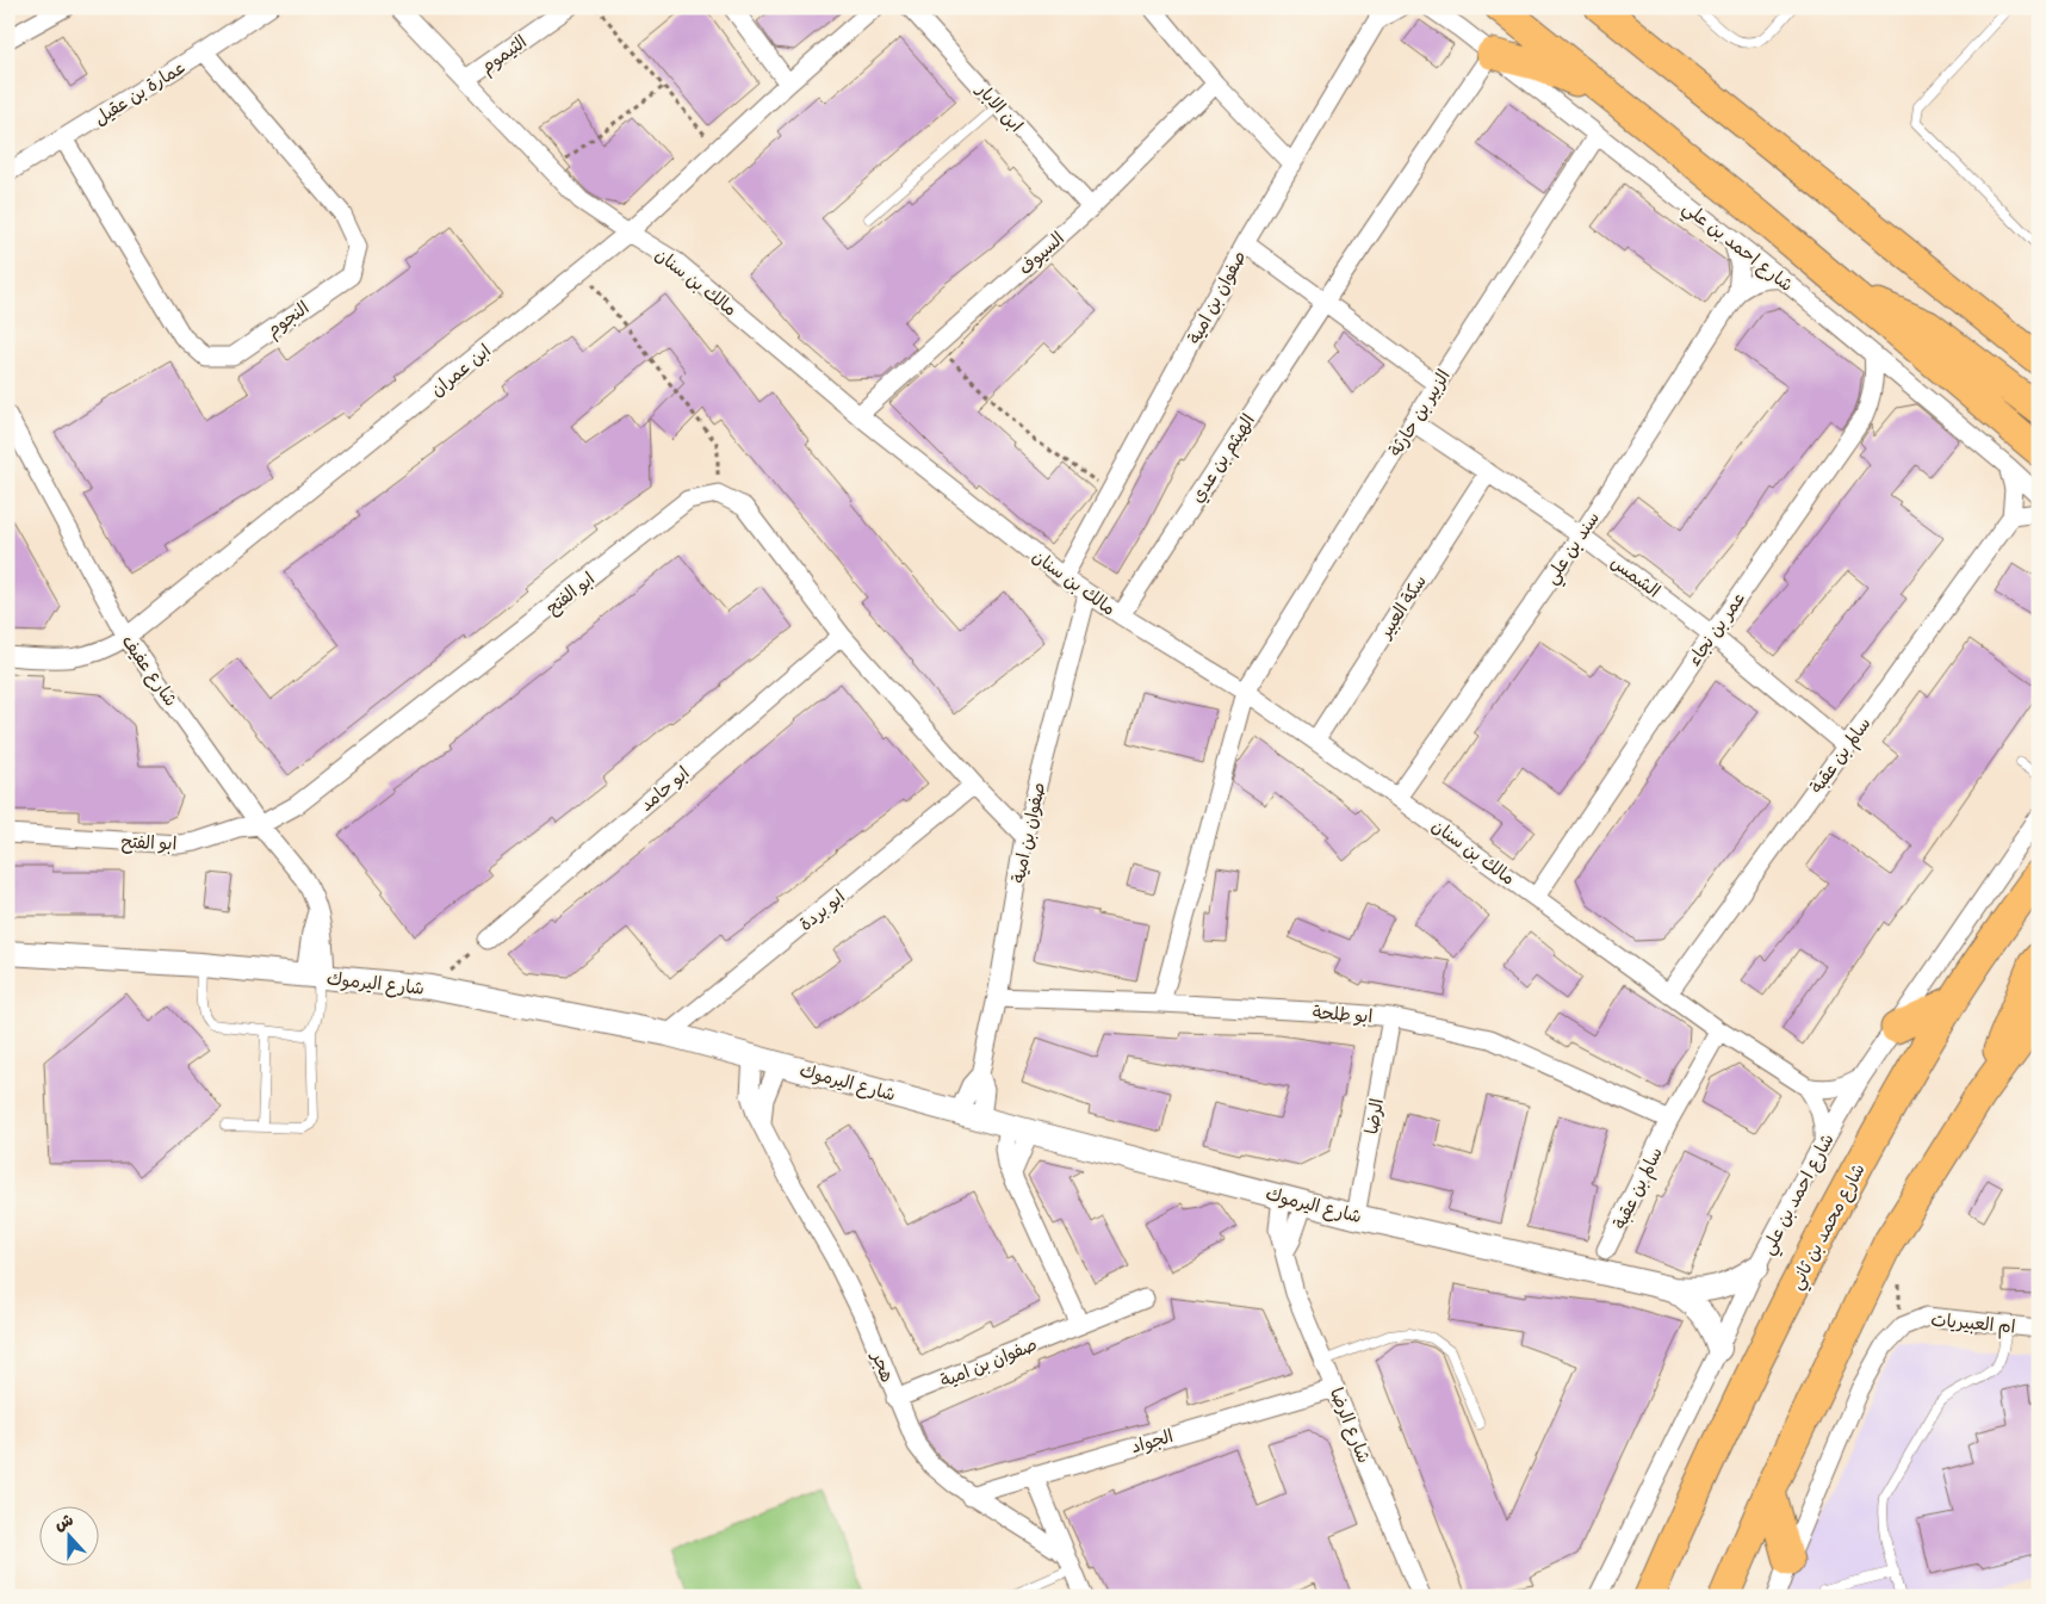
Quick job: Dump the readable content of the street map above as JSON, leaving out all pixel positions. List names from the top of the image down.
{
  "streets": {
    "main road": ["شارع احمد بن علي", "شارع محمد بن ثاني"],
    "street": [
      "الثيموم",
      "عمارة بن عقيل",
      "ابن الابار",
      "السيوف",
      "مالك بن سنان",
      "صفوان بن امية",
      "النجوم",
      "ابن عمران",
      "الزبير بن حارثة",
      "الهيثم بن عدي",
      "سند بن علي",
      "الشمس",
      "ابو الفتح",
      "سكة العبير",
      "عمر بن نجاء",
      "شارع عفيف",
      "سالم بن عقبة",
      "ابو حامد",
      "ابو بردة",
      "شارع اليرموك",
      "ابو طلحة",
      "الرضا",
      "ام العبيريات",
      "هجر",
      "شارع الرضا",
      "الجواد"
    ]
  },
  "crossings": [
    ["الثيموم", "مالك بن سنان"],
    ["عمارة بن عقيل", "النجوم"],
    ["ابن الابار", "السيوف"],
    ["شارع احمد بن علي", "مالك بن سنان"],
    ["شارع احمد بن علي", "الزبير بن حارثة"],
    ["شارع احمد بن علي", "الهيثم بن عدي"],
    ["شارع احمد بن علي", "عمر بن نجاء"],
    ["شارع احمد بن علي", "شارع اليرموك"],
    ["السيوف", "مالك بن سنان"],
    ["مالك بن سنان", "صفوان بن امية"],
    ["مالك بن سنان", "ابن عمران"],
    ["مالك بن سنان", "الزبير بن حارثة"],
    ["مالك بن سنان", "الهيثم بن عدي"],
    ["مالك بن سنان", "سند بن علي"],
    ["مالك بن سنان", "سكة العبير"],
    ["مالك بن سنان", "عمر بن نجاء"],
    ["مالك بن سنان", "سالم بن عقبة"],
    ["صفوان بن امية", "شارع اليرموك"],
    ["صفوان بن امية", "ابو طلحة"],
    ["صفوان بن امية", "هجر"],
    ["ابن عمران", "شارع عفيف"],
    ["الزبير بن حارثة", "الشمس"],
    ["الزبير بن حارثة", "ابو طلحة"],
    ["سند بن علي", "الشمس"],
    ["الشمس", "سكة العبير"],
    ["الشمس", "عمر بن نجاء"],
    ["الشمس", "سالم بن عقبة"],
    ["ابو الفتح", "شارع عفيف"],
    ["شارع عفيف", "شارع اليرموك"],
    ["سالم بن عقبة", "ابو طلحة"],
    ["ابو بردة", "شارع اليرموك"],
    ["شارع اليرموك", "الرضا"],
    ["شارع اليرموك", "هجر"],
    ["شارع اليرموك", "شارع الرضا"],
    ["ابو طلحة", "الرضا"],
    ["هجر", "الجواد"],
    ["شارع الرضا", "الجواد"]
  ],
  "north": "top"
}
